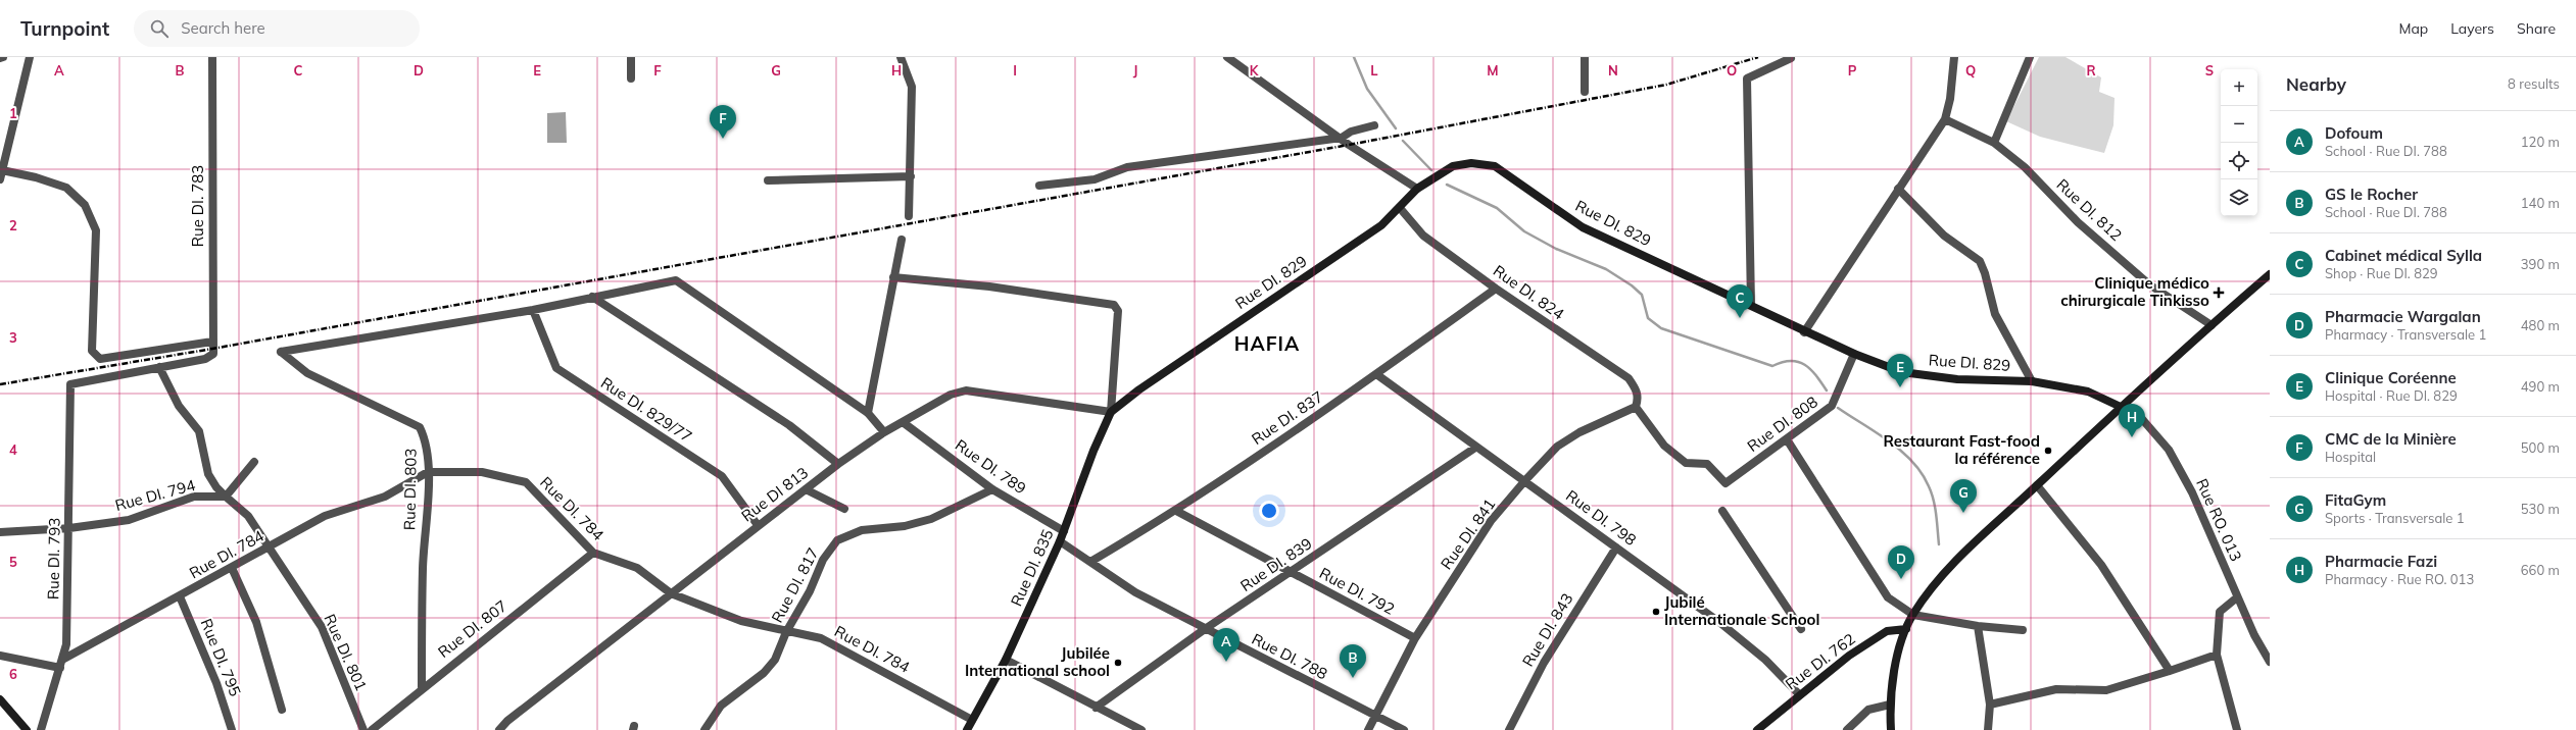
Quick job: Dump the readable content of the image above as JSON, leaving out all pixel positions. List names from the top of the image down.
{
  "streets": {
    "street": [
      "Rue DI. 783",
      "Rue DI. 812",
      "Rue DI. 829",
      "Rue DI. 824",
      "Rue DI. 829/77",
      "Rue DI. 837",
      "Rue DI. 808",
      "Rue DI. 789",
      "Rue DI. 803",
      "Rue DI 813",
      "Rue DI. 794",
      "Rue DI. 784",
      "Rue DI. 798",
      "Rue RO. 013",
      "Rue DI. 841",
      "Rue DI. 793",
      "Rue DI. 839",
      "Rue DI. 835",
      "Rue DI. 817",
      "Rue DI. 792",
      "Rue DI. 807",
      "Rue DI. 843",
      "Rue DI. 801",
      "Rue DI. 788",
      "Rue DI. 795",
      "Rue DI. 762"
    ]
  },
  "crossings": [
    ["Rue DI. 783", "Rue DI. 793"],
    ["Rue DI. 829", "Rue DI. 824"],
    ["Rue DI. 829", "Rue DI. 808"],
    ["Rue DI. 829", "Rue DI 813"],
    ["Rue DI. 829", "Rue RO. 013"],
    ["Rue DI. 829", "Rue DI. 835"],
    ["Rue DI. 824", "Rue DI. 837"],
    ["Rue DI. 824", "Rue DI. 808"],
    ["Rue DI. 824", "Rue DI. 841"],
    ["Rue DI. 829/77", "Rue DI. 803"],
    ["Rue DI. 829/77", "Rue DI 813"],
    ["Rue DI. 837", "Rue DI. 798"],
    ["Rue DI. 837", "Rue DI. 792"],
    ["Rue DI. 837", "Rue DI. 788"],
    ["Rue DI. 789", "Rue DI 813"],
    ["Rue DI. 789", "Rue DI. 835"],
    ["Rue DI. 789", "Rue DI. 817"],
    ["Rue DI. 803", "Rue DI. 784"],
    ["Rue DI. 803", "Rue DI. 807"],
    ["Rue DI 813", "Rue DI. 784"],
    ["Rue DI 813", "Rue DI. 835"],
    ["Rue DI. 794", "Rue DI. 793"],
    ["Rue DI. 784", "Rue DI. 793"],
    ["Rue DI. 784", "Rue DI. 835"],
    ["Rue DI. 784", "Rue DI. 817"],
    ["Rue DI. 784", "Rue DI. 807"],
    ["Rue DI. 784", "Rue DI. 801"],
    ["Rue DI. 784", "Rue DI. 795"],
    ["Rue DI. 798", "Rue DI. 841"],
    ["Rue DI. 798", "Rue DI. 839"],
    ["Rue DI. 798", "Rue DI. 843"],
    ["Rue DI. 798", "Rue DI. 762"],
    ["Rue DI. 841", "Rue DI. 792"],
    ["Rue DI. 841", "Rue DI. 788"],
    ["Rue DI. 839", "Rue DI. 792"],
    ["Rue DI. 839", "Rue DI. 788"],
    ["Rue DI. 835", "Rue DI. 788"]
  ],
  "districts": ["HAFIA"],
  "places": {
    "health": ["Clinique médico chirurgicale Tinkisso"],
    "other": ["Restaurant Fast-food la référence", "Jubilé Internationale School", "Jubilée International school"]
  },
  "page": {
    "header": "Turnpoint",
    "search": "Search here",
    "nav": ["Map", "Layers", "Share"],
    "heading": ["Nearby", "8 results"],
    "map_buttons": ["+", "−"],
    "pins": [
      "F",
      "C",
      "E",
      "H",
      "G",
      "D",
      "A",
      "B"
    ],
    "list": [
      {
        "mark": "A",
        "name": "Dofoum",
        "note": "School · Rue DI. 788",
        "value": "120 m"
      },
      {
        "mark": "B",
        "name": "GS le Rocher",
        "note": "School · Rue DI. 788",
        "value": "140 m"
      },
      {
        "mark": "C",
        "name": "Cabinet médical Sylla",
        "note": "Shop · Rue DI. 829",
        "value": "390 m"
      },
      {
        "mark": "D",
        "name": "Pharmacie Wargalan",
        "note": "Pharmacy · Transversale 1",
        "value": "480 m"
      },
      {
        "mark": "E",
        "name": "Clinique Coréenne",
        "note": "Hospital · Rue DI. 829",
        "value": "490 m"
      },
      {
        "mark": "F",
        "name": "CMC de la Minière",
        "note": "Hospital",
        "value": "500 m"
      },
      {
        "mark": "G",
        "name": "FitaGym",
        "note": "Sports · Transversale 1",
        "value": "530 m"
      },
      {
        "mark": "H",
        "name": "Pharmacie Fazi",
        "note": "Pharmacy · Rue RO. 013",
        "value": "660 m"
      }
    ]
  },
  "grid": {
    "columns": [
      "A",
      "B",
      "C",
      "D",
      "E",
      "F",
      "G",
      "H",
      "I",
      "J",
      "K",
      "L",
      "M",
      "N",
      "O",
      "P",
      "Q",
      "R",
      "S"
    ],
    "rows": [
      "1",
      "2",
      "3",
      "4",
      "5",
      "6"
    ]
  }
}
